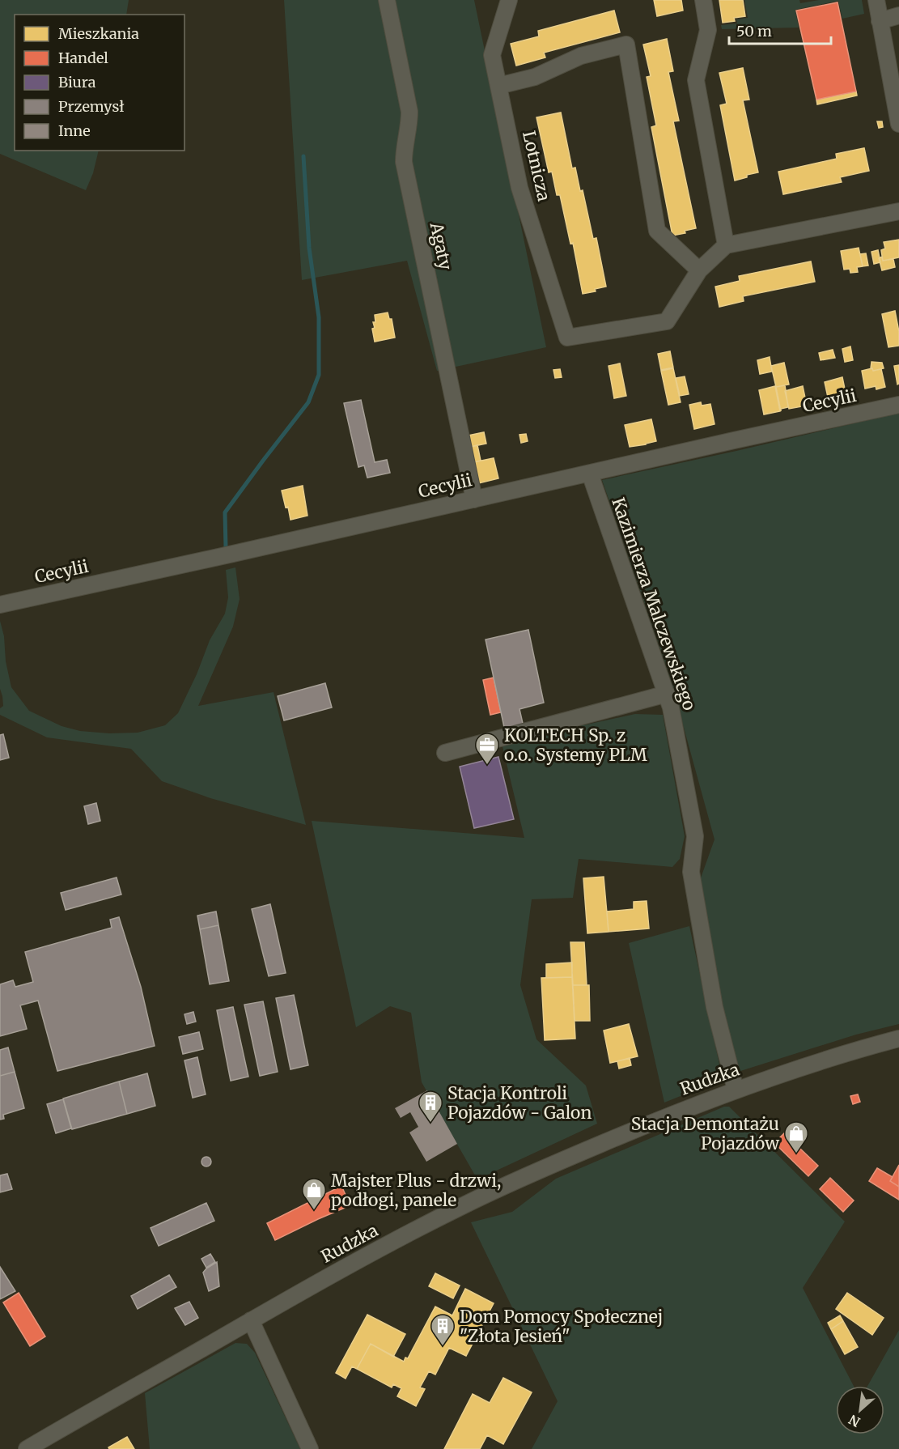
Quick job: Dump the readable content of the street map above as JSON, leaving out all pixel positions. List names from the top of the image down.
{
  "streets": {
    "street": [
      "Lotnicza",
      "Agaty",
      "Cecylii",
      "Kazimierza Malczewskiego",
      "Rudzka"
    ]
  },
  "crossings": [
    ["Agaty", "Cecylii"],
    ["Cecylii", "Kazimierza Malczewskiego"],
    ["Kazimierza Malczewskiego", "Rudzka"]
  ],
  "places": {
    "office": ["KOLTECH Sp. z o.o. Systemy PLM"],
    "building": ["Stacja Kontroli Pojazdów - Galon", "Dom Pomocy Społecznej \"Złota Jesień\""],
    "shop": ["Stacja Demontażu Pojazdów", "Majster Plus - drzwi, podłogi, panele"]
  },
  "legend": [
    "Mieszkania",
    "Handel",
    "Biura",
    "Przemysł",
    "Inne"
  ],
  "scale_bar": "50 m",
  "north": "bottom left"
}
